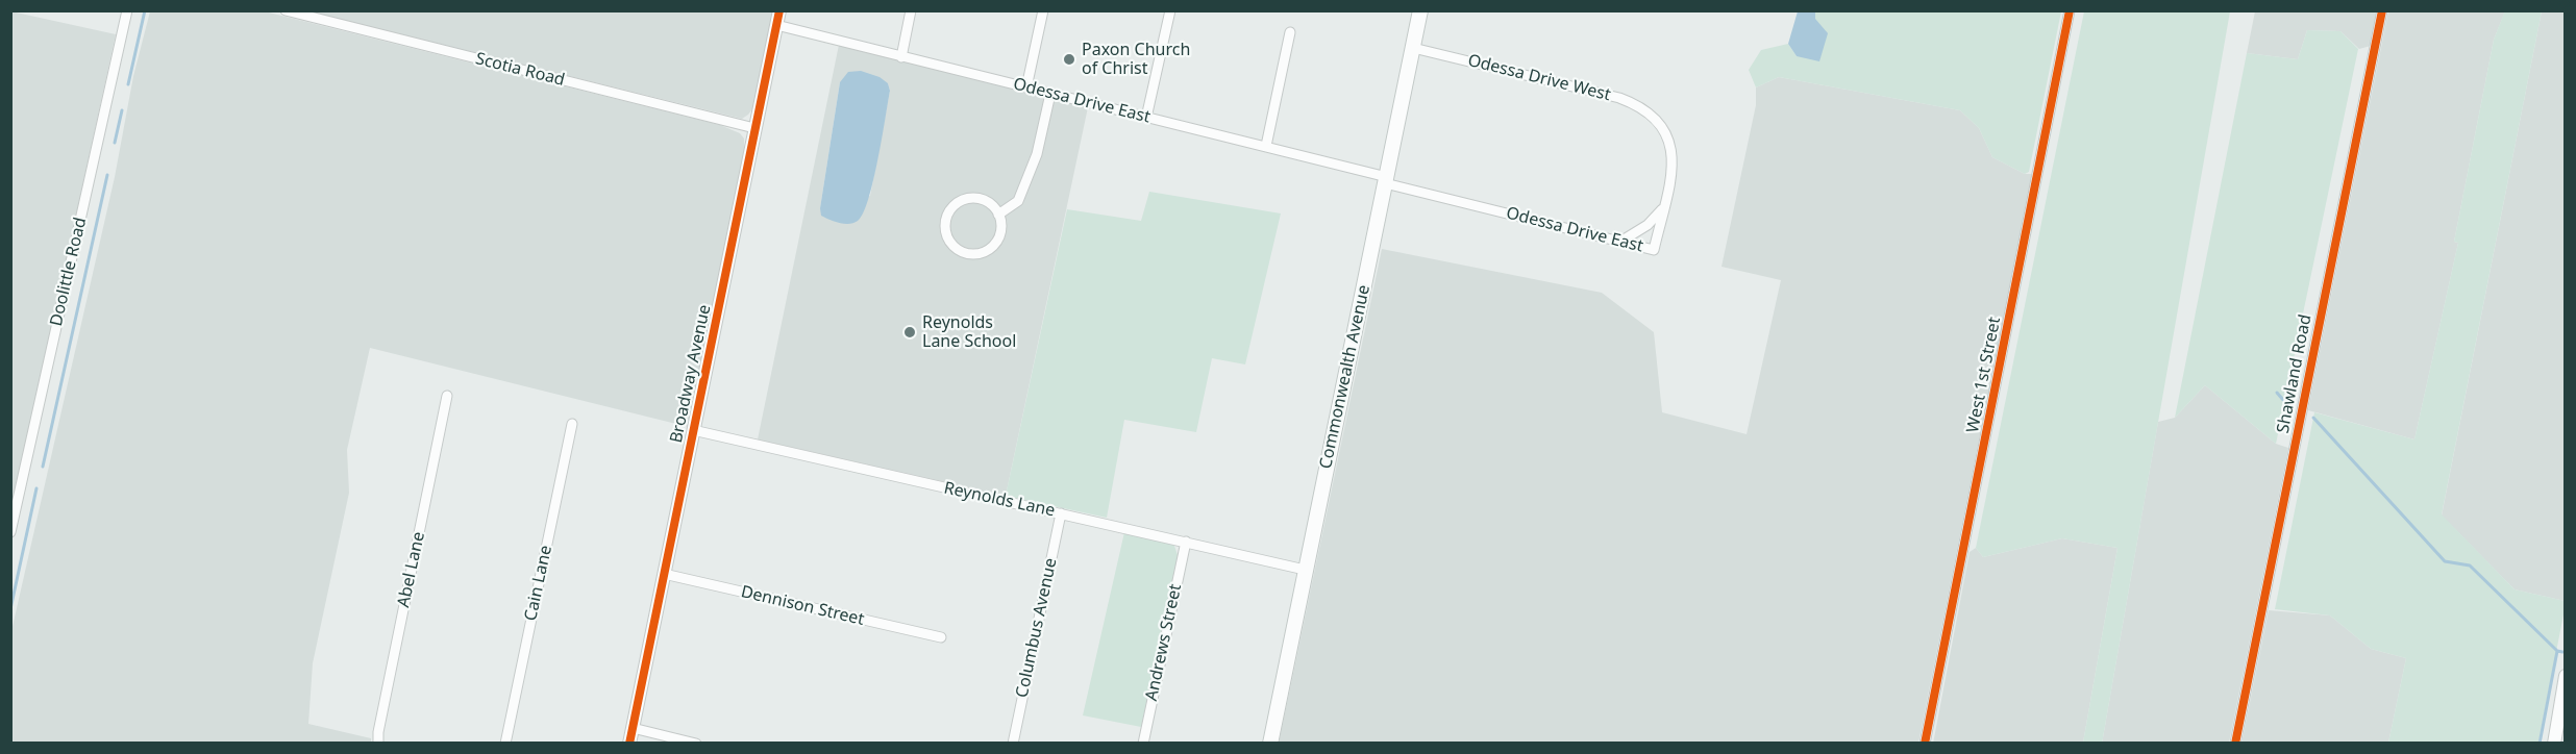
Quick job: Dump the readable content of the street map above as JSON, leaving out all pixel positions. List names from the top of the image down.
{
  "streets": {
    "main road": ["Commonwealth Avenue"],
    "street": [
      "Scotia Road",
      "Odessa Drive West",
      "Odessa Drive East",
      "Doolittle Road",
      "Broadway Avenue",
      "Shawland Road",
      "West 1st Street",
      "Reynolds Lane",
      "Abel Lane",
      "Cain Lane",
      "Dennison Street",
      "Columbus Avenue",
      "Andrews Street"
    ]
  },
  "crossings": [
    ["Scotia Road", "Broadway Avenue"],
    ["Odessa Drive West", "Odessa Drive East"],
    ["Odessa Drive West", "Commonwealth Avenue"],
    ["Odessa Drive East", "Broadway Avenue"],
    ["Odessa Drive East", "Commonwealth Avenue"],
    ["Broadway Avenue", "Reynolds Lane"],
    ["Broadway Avenue", "Dennison Street"],
    ["Commonwealth Avenue", "Reynolds Lane"],
    ["Reynolds Lane", "Columbus Avenue"],
    ["Reynolds Lane", "Andrews Street"]
  ],
  "places": ["Paxon Church of Christ", "Reynolds Lane School"]
}
